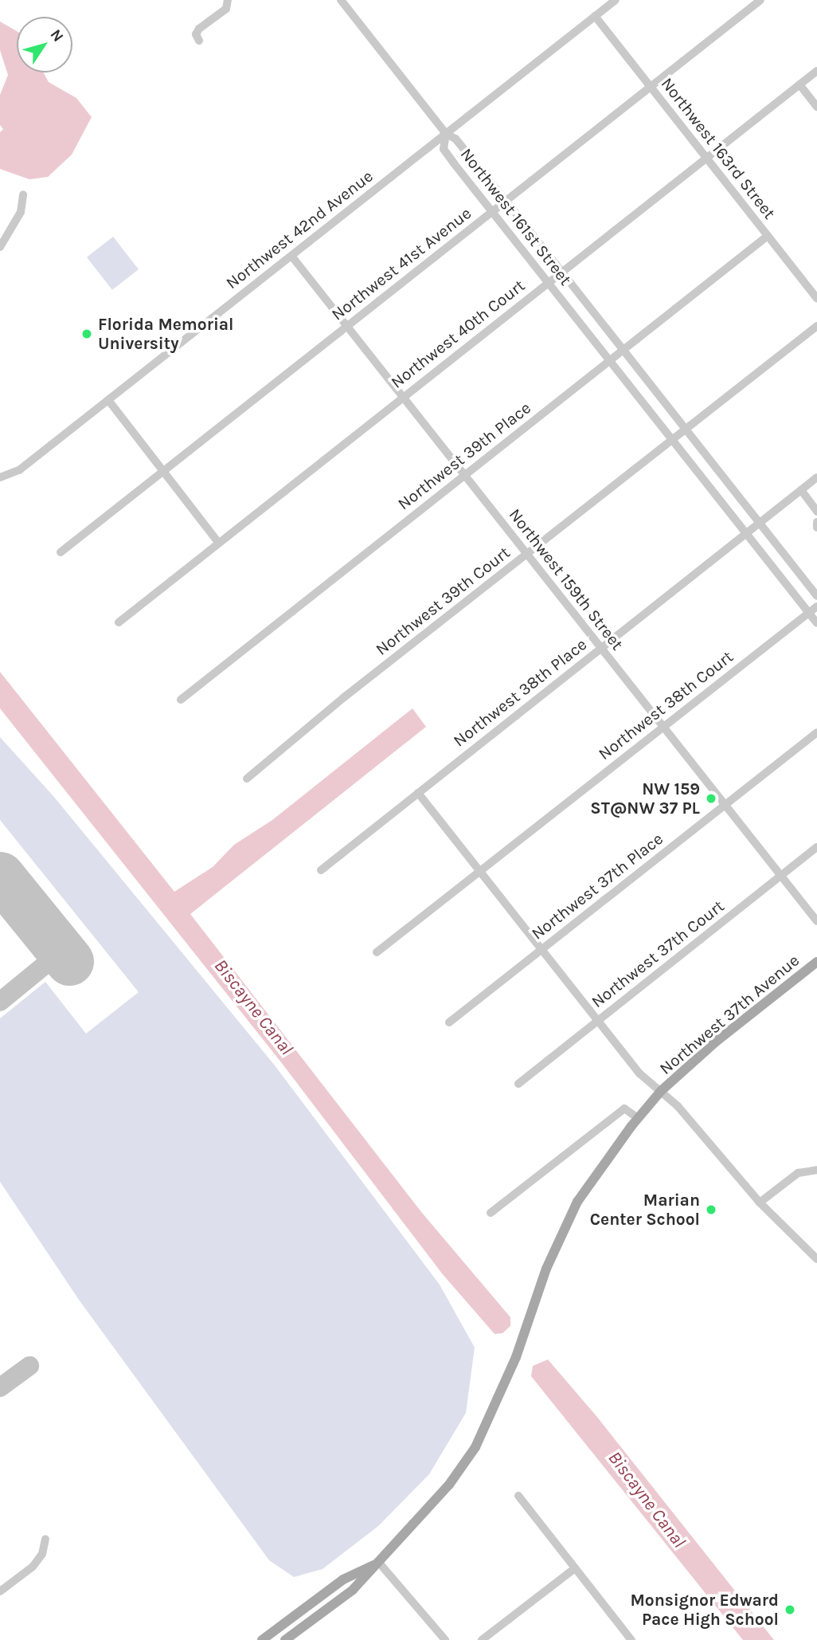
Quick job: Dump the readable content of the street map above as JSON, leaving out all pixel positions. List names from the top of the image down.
{
  "streets": {
    "main road": ["Northwest 37th Avenue"],
    "street": [
      "Northwest 163rd Street",
      "Northwest 161st Street",
      "Northwest 42nd Avenue",
      "Northwest 41st Avenue",
      "Northwest 40th Court",
      "Northwest 39th Place",
      "Northwest 159th Street",
      "Northwest 39th Court",
      "Northwest 38th Place",
      "Northwest 38th Court",
      "Northwest 37th Place",
      "Northwest 37th Court"
    ]
  },
  "crossings": [
    ["Northwest 163rd Street", "Northwest 42nd Avenue"],
    ["Northwest 163rd Street", "Northwest 41st Avenue"],
    ["Northwest 163rd Street", "Northwest 40th Court"],
    ["Northwest 163rd Street", "Northwest 39th Place"],
    ["Northwest 161st Street", "Northwest 42nd Avenue"],
    ["Northwest 161st Street", "Northwest 41st Avenue"],
    ["Northwest 161st Street", "Northwest 40th Court"],
    ["Northwest 161st Street", "Northwest 39th Place"],
    ["Northwest 161st Street", "Northwest 39th Court"],
    ["Northwest 161st Street", "Northwest 38th Place"],
    ["Northwest 161st Street", "Northwest 38th Court"],
    ["Northwest 42nd Avenue", "Northwest 159th Street"],
    ["Northwest 41st Avenue", "Northwest 159th Street"],
    ["Northwest 40th Court", "Northwest 159th Street"],
    ["Northwest 39th Place", "Northwest 159th Street"],
    ["Northwest 159th Street", "Northwest 39th Court"],
    ["Northwest 159th Street", "Northwest 38th Place"],
    ["Northwest 159th Street", "Northwest 38th Court"],
    ["Northwest 159th Street", "Northwest 37th Place"],
    ["Northwest 159th Street", "Northwest 37th Court"]
  ],
  "water": ["Biscayne Canal"],
  "places": [
    "Florida Memorial University",
    "NW 159 ST@NW 37 PL",
    "Marian Center School",
    "Monsignor Edward Pace High School"
  ],
  "north": "top right"
}
